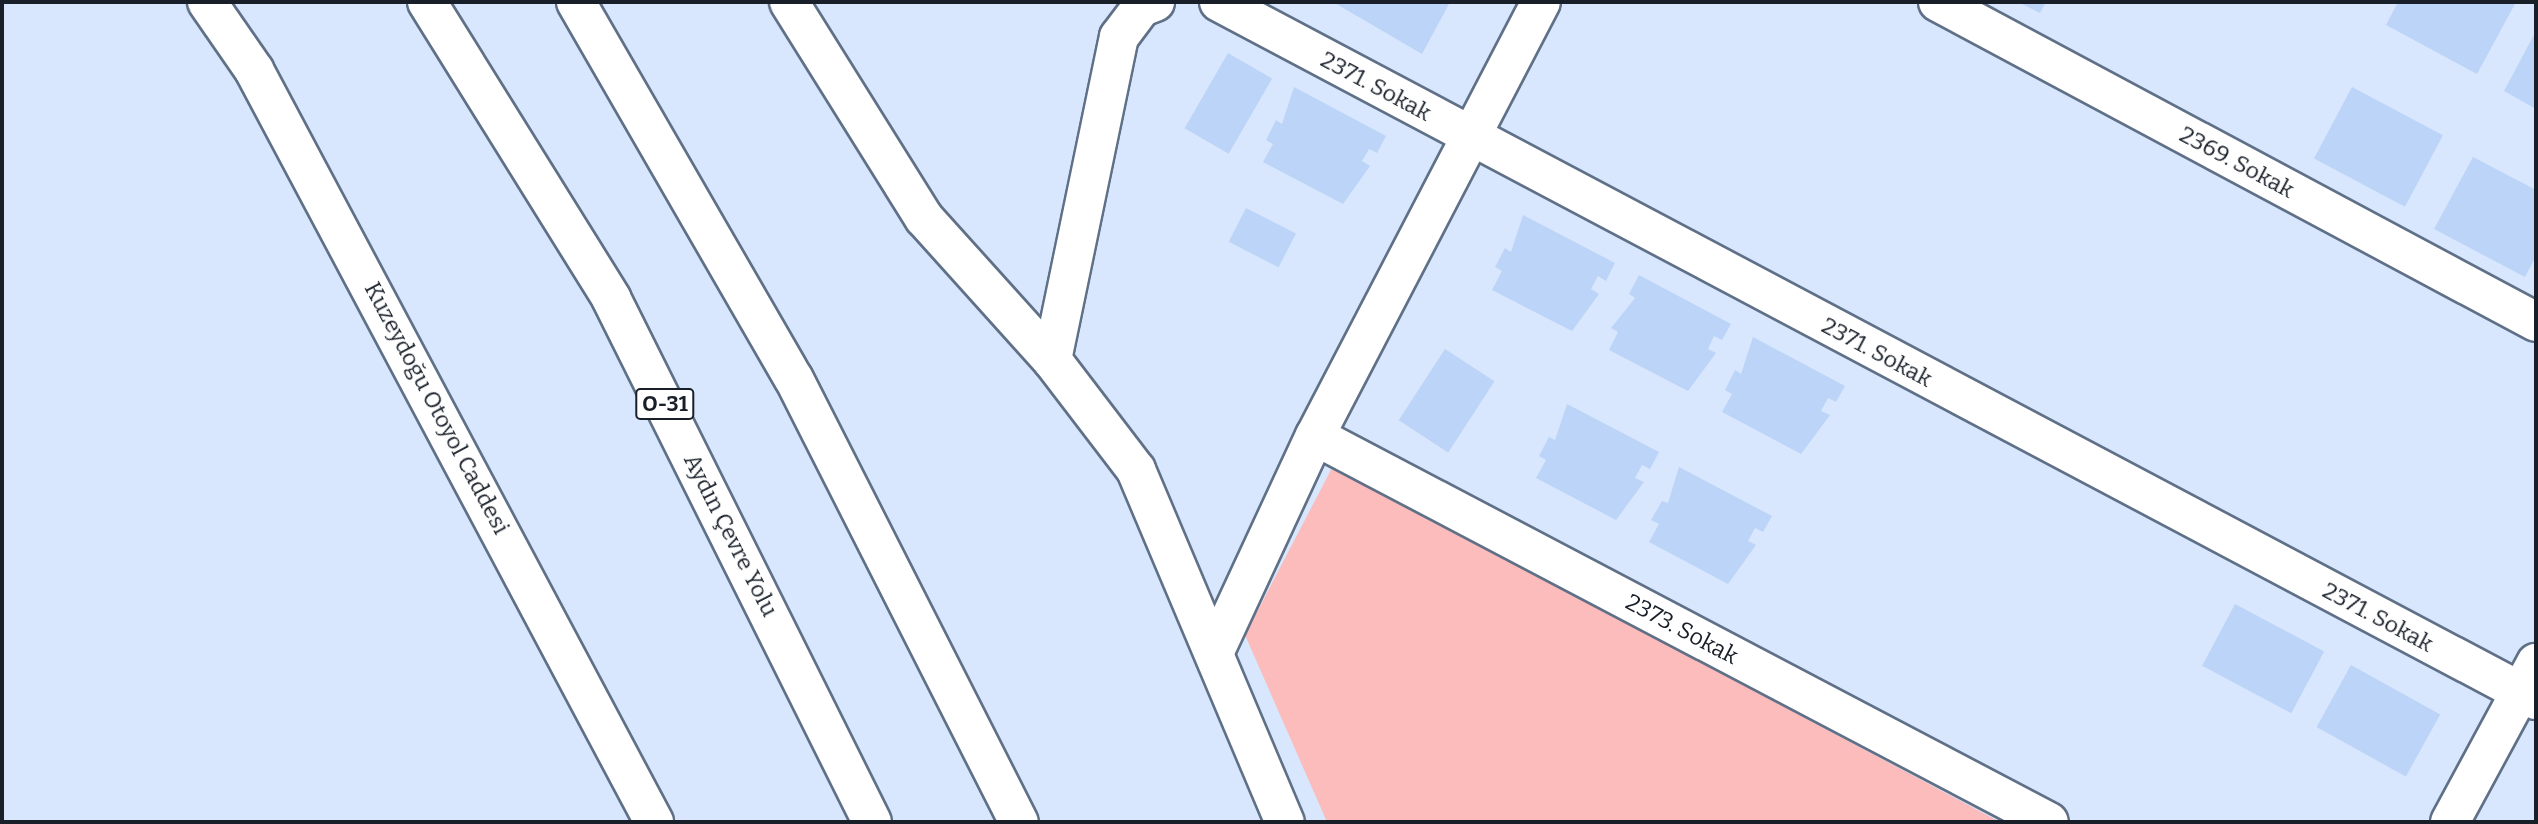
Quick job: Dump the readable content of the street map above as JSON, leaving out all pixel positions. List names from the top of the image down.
{
  "streets": {
    "main road": [
      "2371. Sokak",
      "2369. Sokak",
      "O-31",
      "Kuzeydoğu Otoyol Caddesi",
      "Aydın Çevre Yolu",
      "2373. Sokak"
    ]
  }
}
